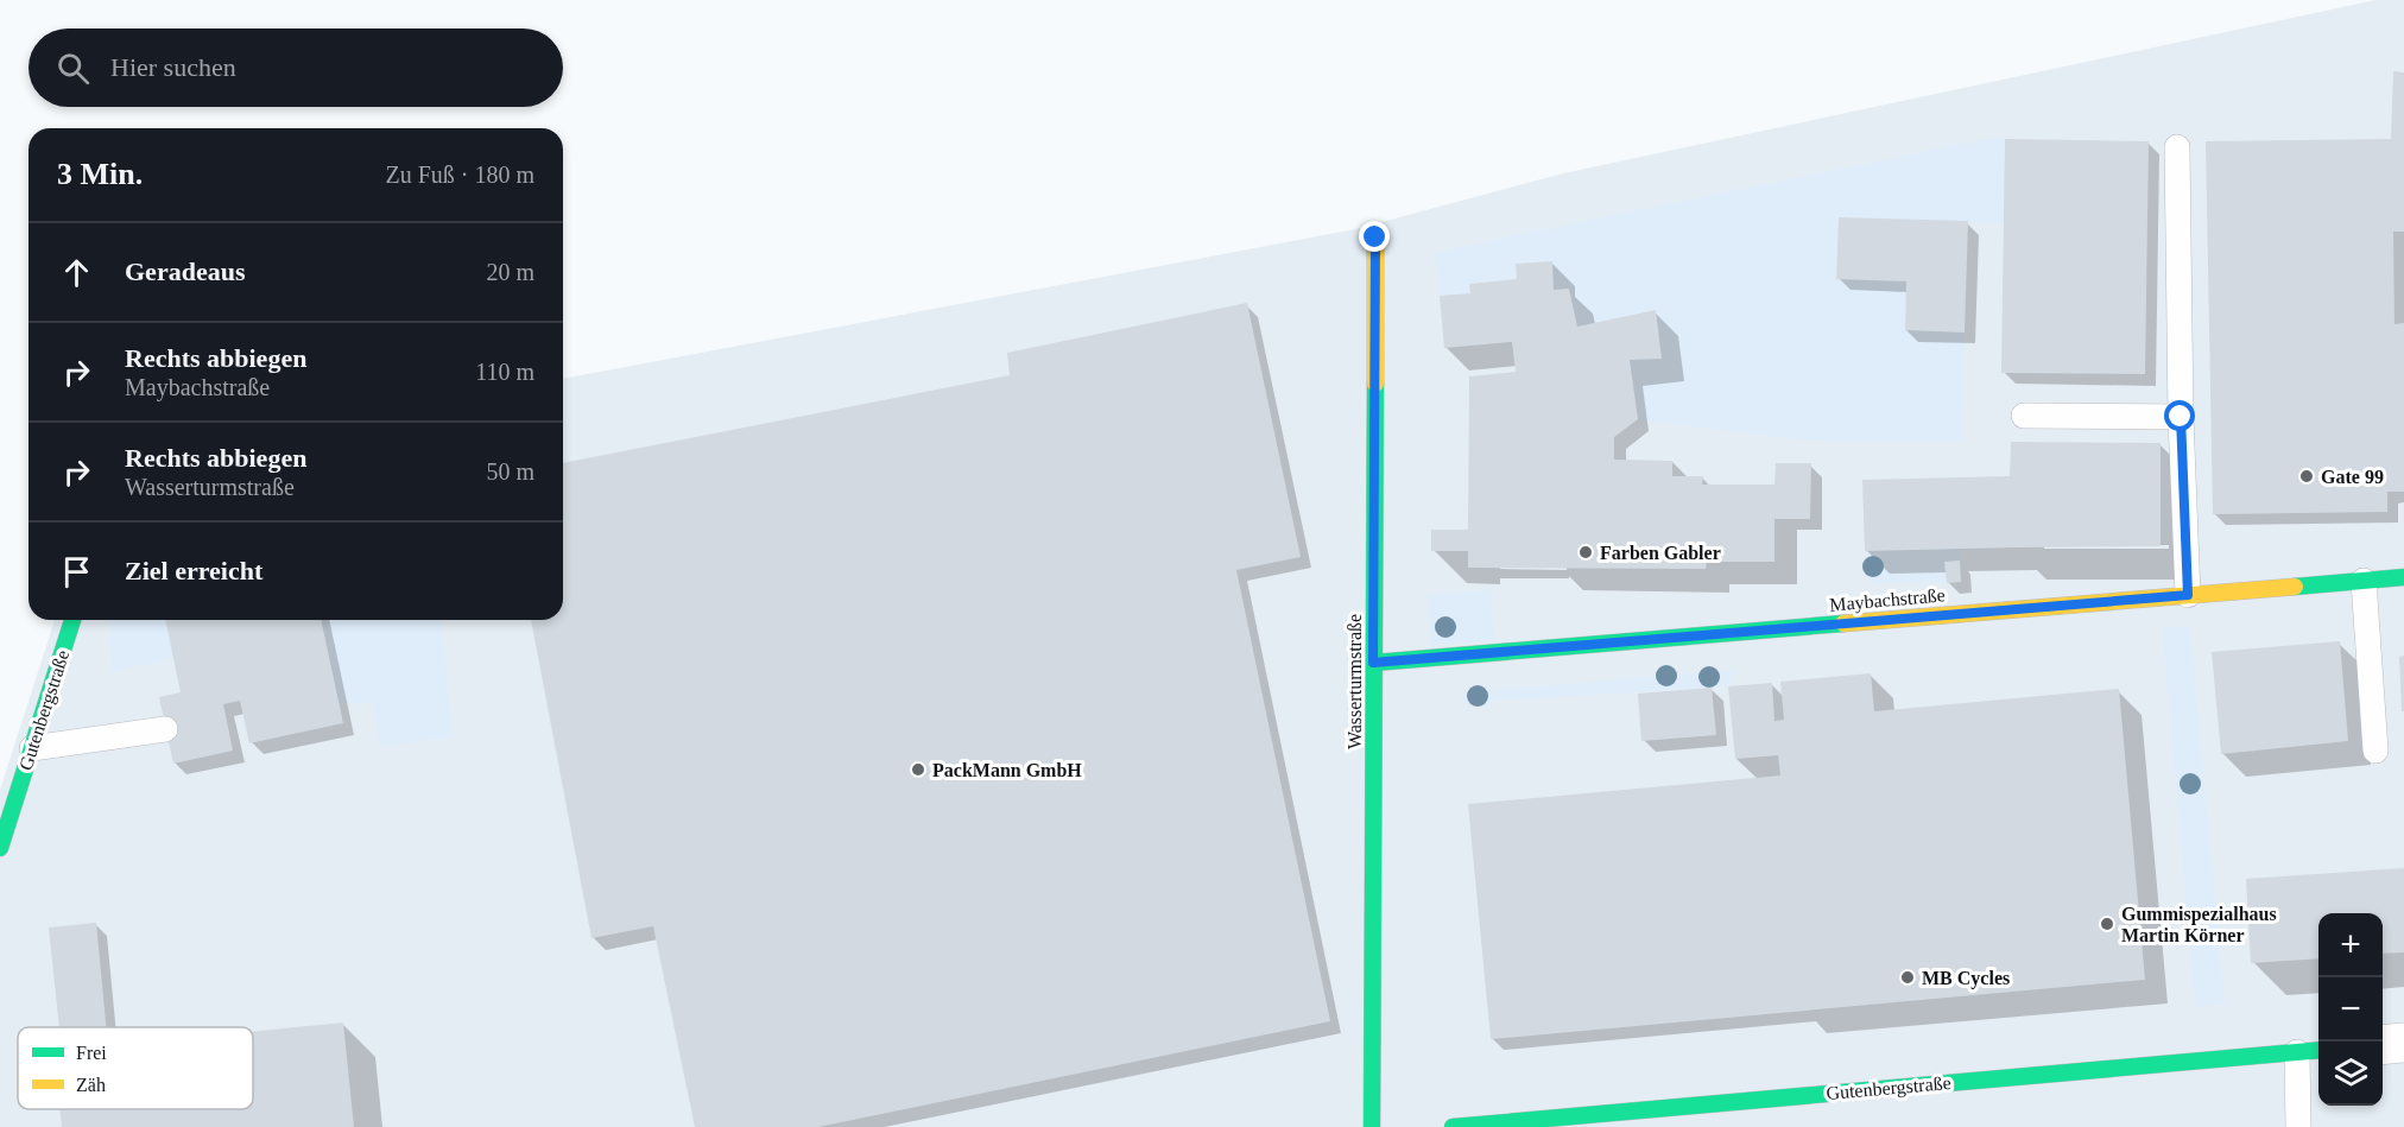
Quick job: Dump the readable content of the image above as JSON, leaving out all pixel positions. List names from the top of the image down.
{
  "streets": {
    "street": ["Maybachstraße", "Wasserturmstraße", "Gutenbergstraße"]
  },
  "crossings": [
    ["Maybachstraße", "Wasserturmstraße"]
  ],
  "places": [
    "Gate 99",
    "Farben Gabler",
    "PackMann GmbH",
    "Gummispezialhaus Martin Körner",
    "MB Cycles"
  ],
  "legend": ["Frei", "Zäh"],
  "page": {
    "search": "Hier suchen",
    "heading": ["3 Min.", "Zu Fuß · 180 m"],
    "list": [
      ["Geradeaus", "20 m"],
      ["Rechts abbiegen", "Maybachstraße", "110 m"],
      ["Rechts abbiegen", "Wasserturmstraße", "50 m"],
      "Ziel erreicht"
    ],
    "map_buttons": ["+", "−"]
  }
}
